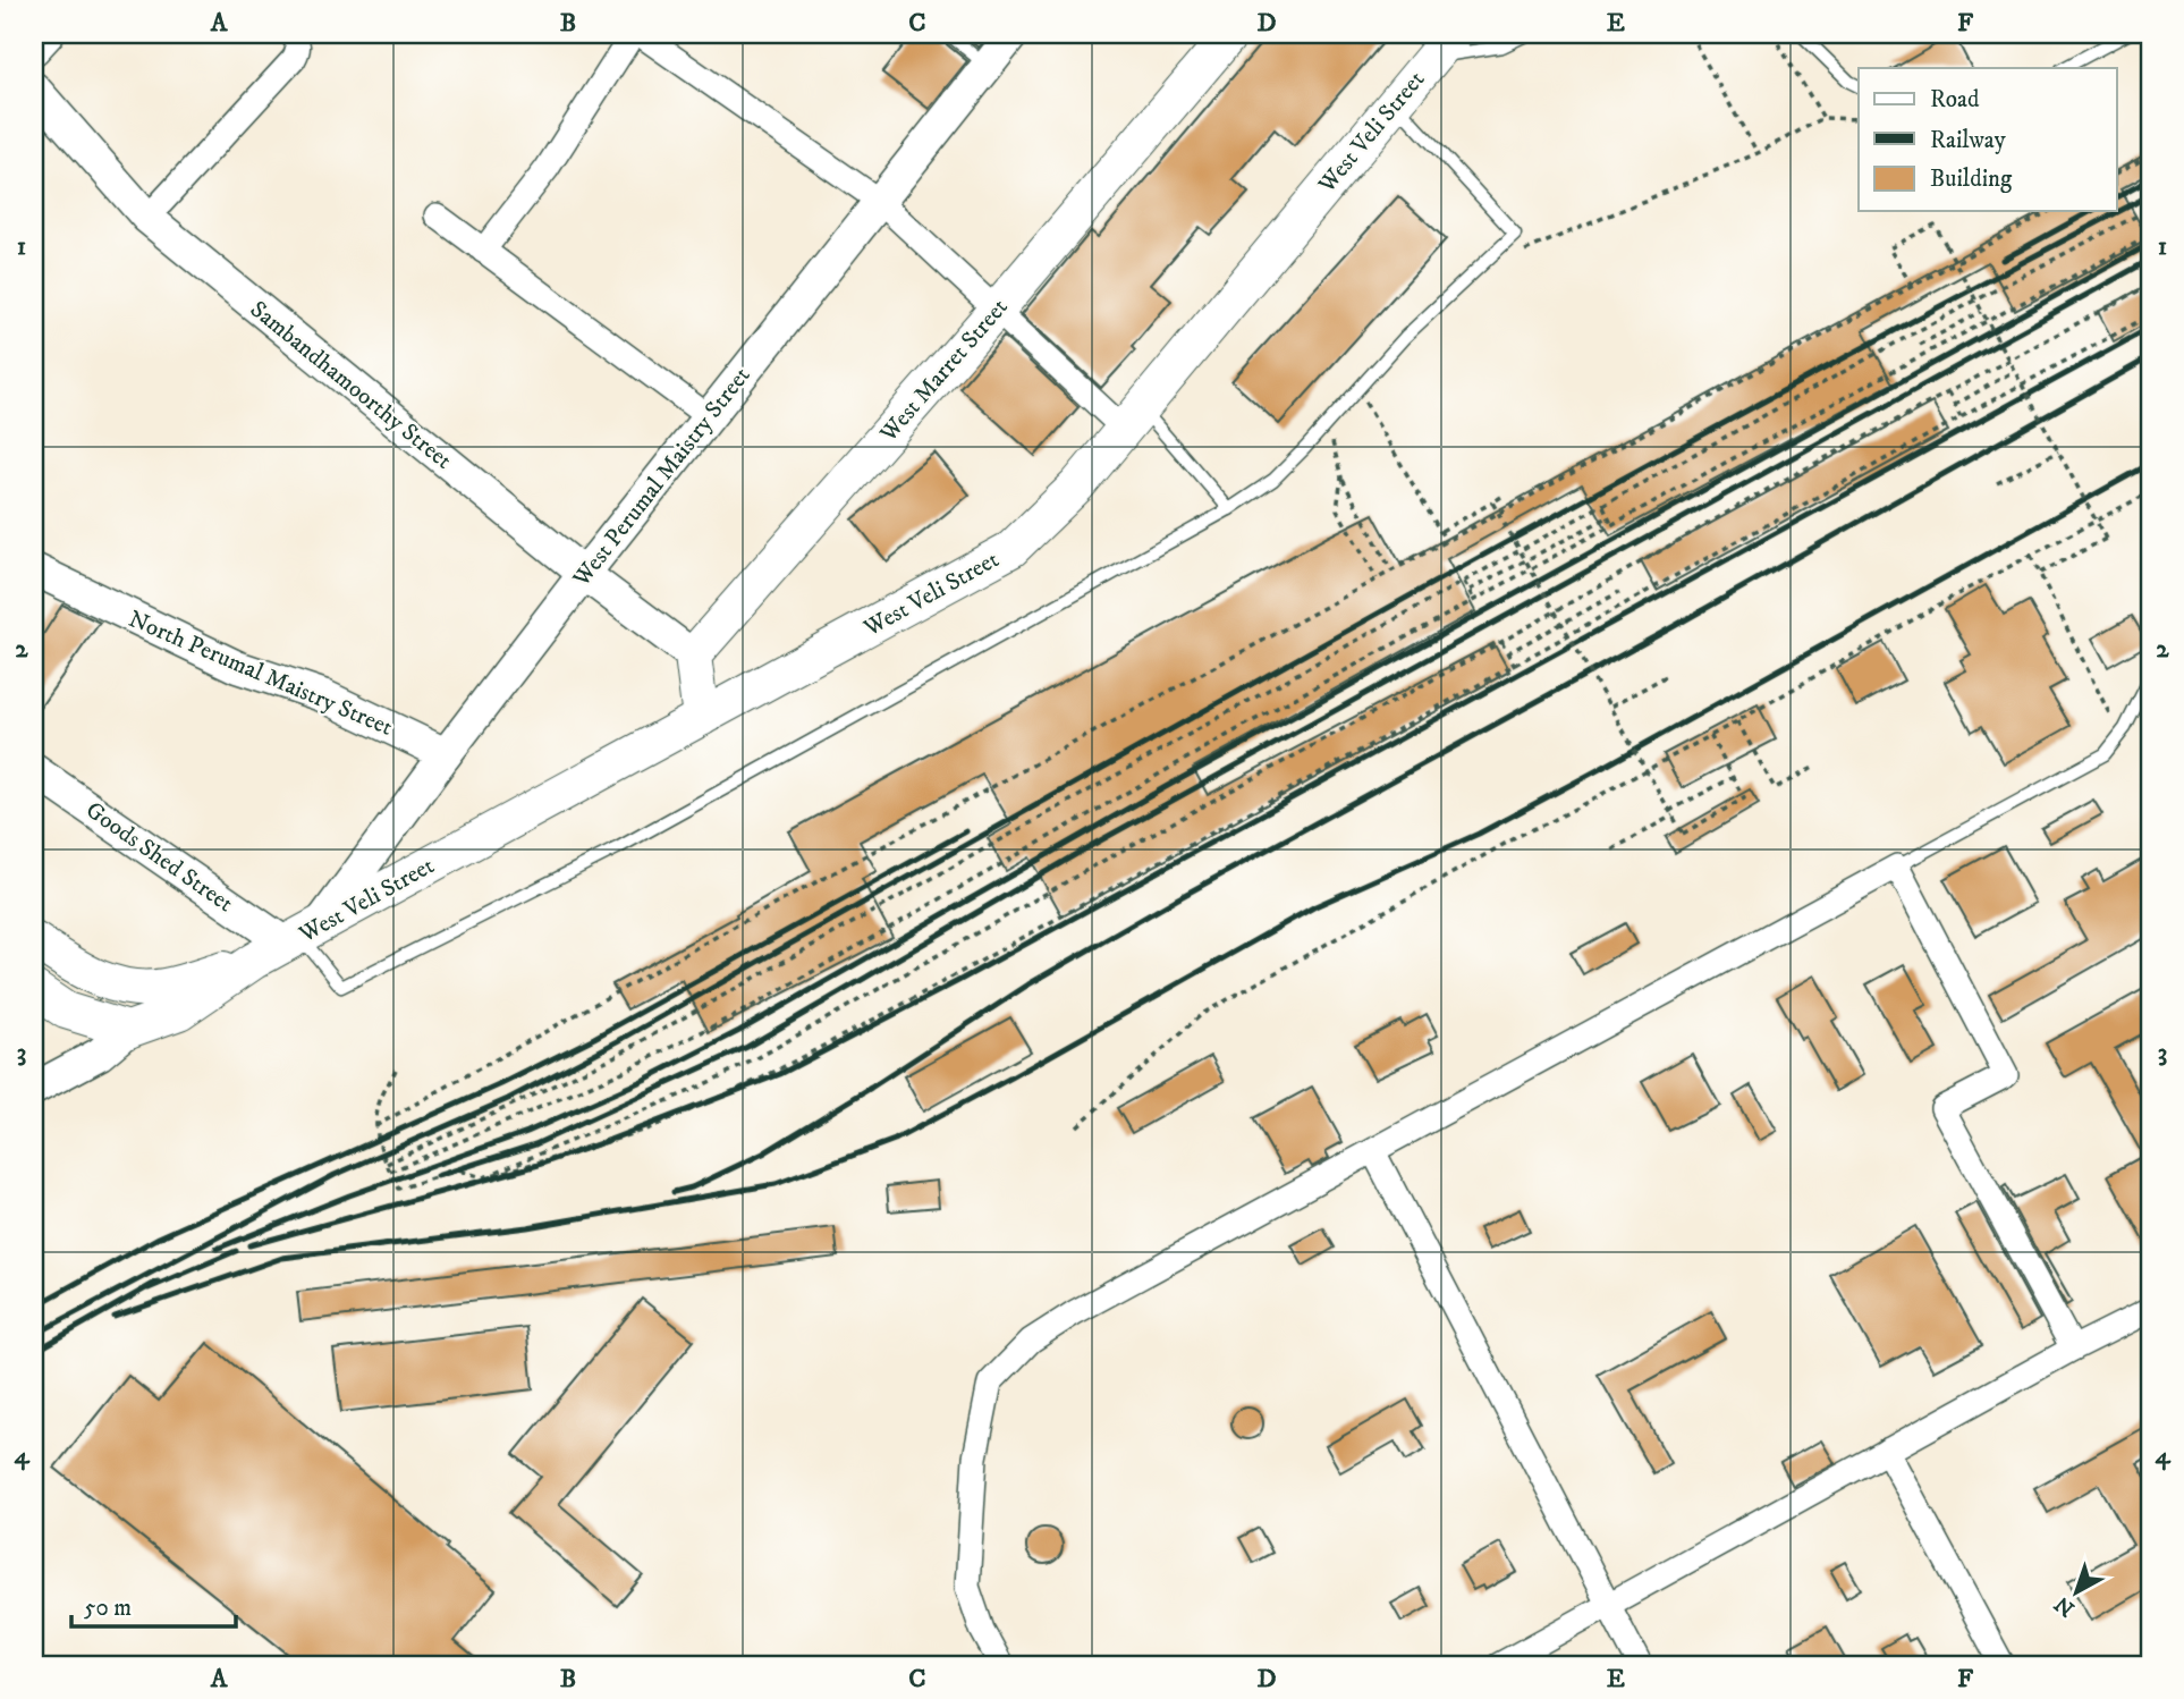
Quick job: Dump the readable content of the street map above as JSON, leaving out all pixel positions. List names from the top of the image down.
{
  "streets": {
    "main road": ["West Veli Street", "West Marret Street"],
    "street": [
      "Sambandhamoorthy Street",
      "West Perumal Maistry Street",
      "North Perumal Maistry Street",
      "Goods Shed Street"
    ]
  },
  "crossings": [
    ["West Veli Street", "West Perumal Maistry Street"],
    ["West Veli Street", "Goods Shed Street"],
    ["West Marret Street", "Sambandhamoorthy Street"],
    ["Sambandhamoorthy Street", "West Perumal Maistry Street"],
    ["West Perumal Maistry Street", "North Perumal Maistry Street"],
    ["West Perumal Maistry Street", "Goods Shed Street"]
  ],
  "legend": ["Road", "Railway", "Building"],
  "scale_bar": "50 m",
  "north": "bottom left",
  "grid": {
    "columns": [
      "A",
      "B",
      "C",
      "D",
      "E",
      "F"
    ],
    "rows": [
      "1",
      "2",
      "3",
      "4"
    ]
  }
}
